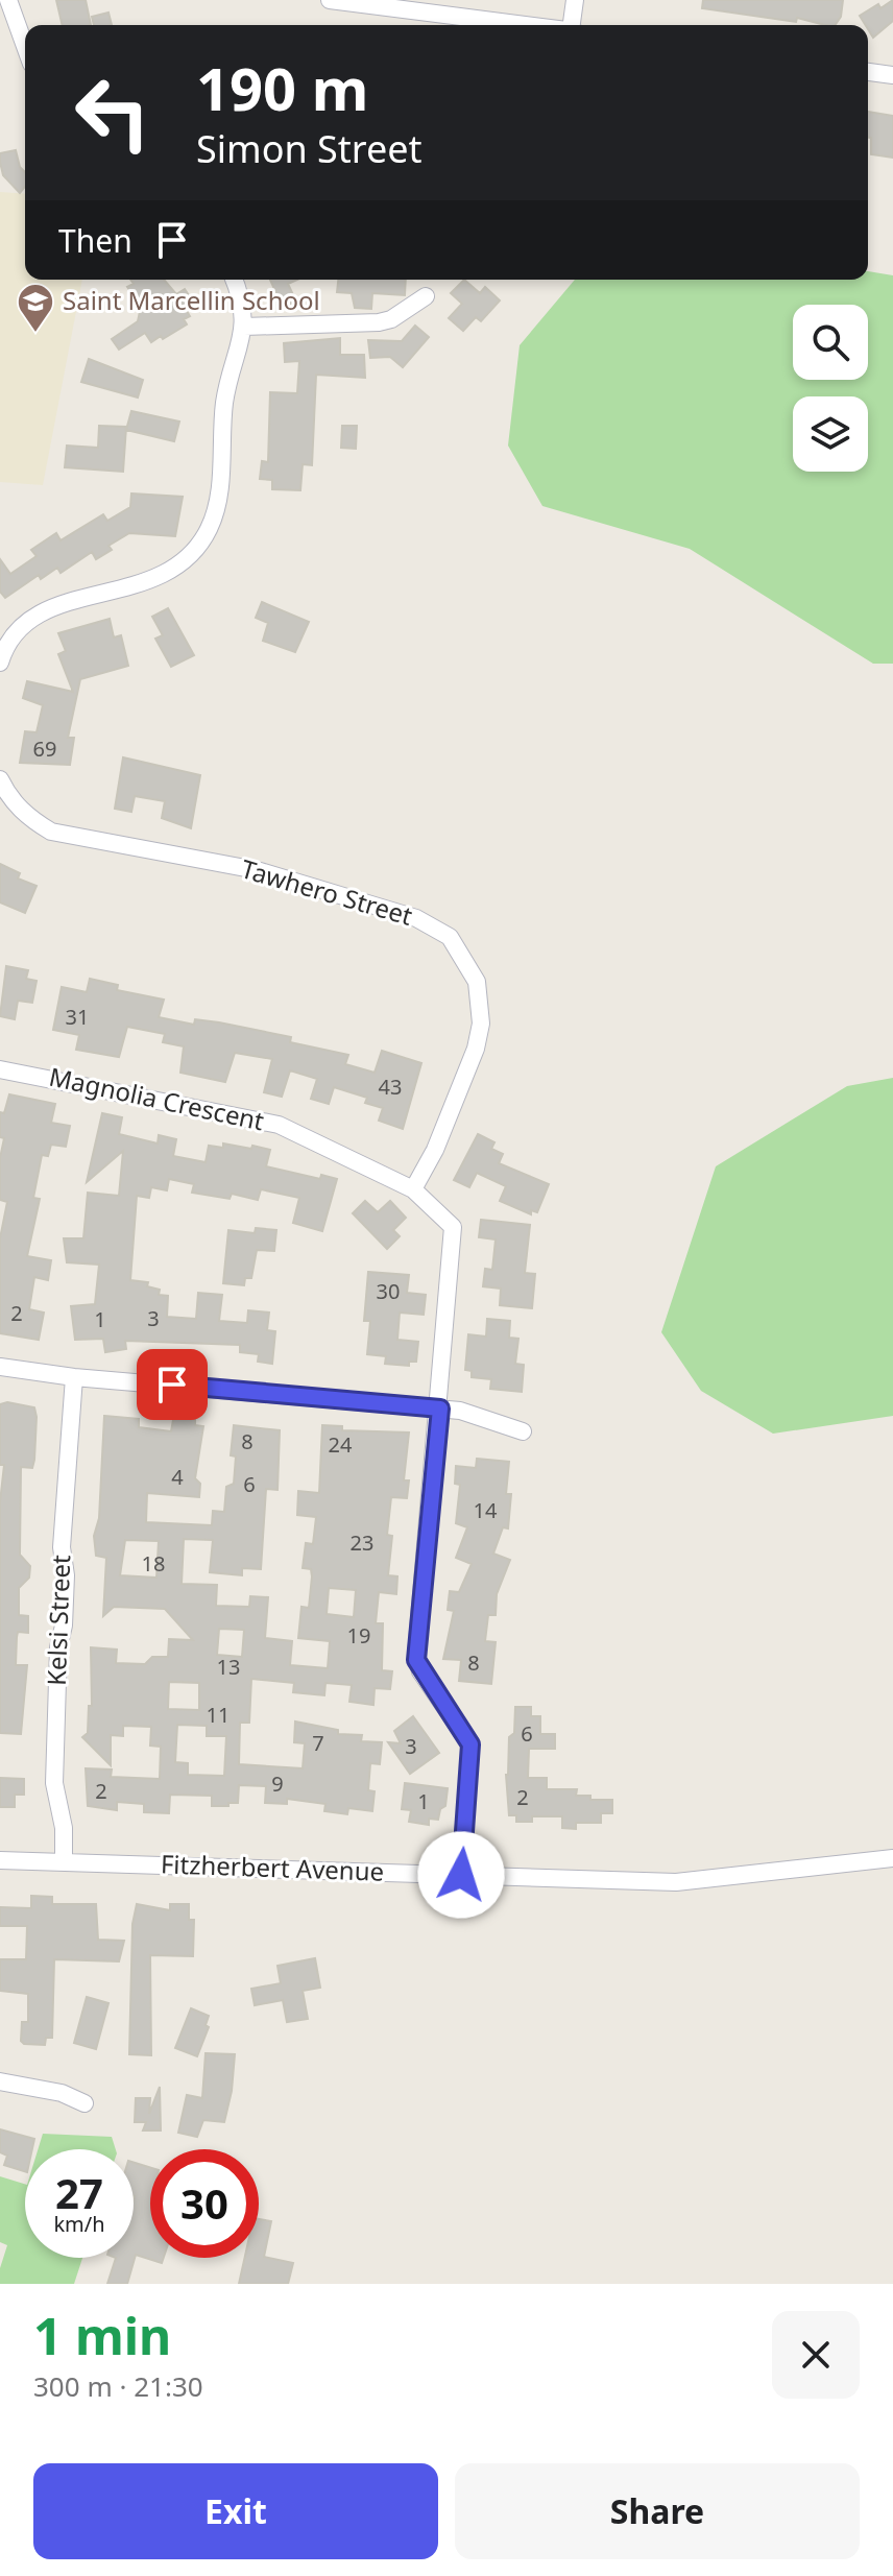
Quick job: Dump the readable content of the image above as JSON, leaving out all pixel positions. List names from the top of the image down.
{
  "streets": {
    "street": [
      "Tawhero Street",
      "Magnolia Crescent",
      "Kelsi Street",
      "Fitzherbert Avenue"
    ]
  },
  "crossings": [
    ["Tawhero Street", "Magnolia Crescent"],
    ["Magnolia Crescent", "Fitzherbert Avenue"],
    ["Kelsi Street", "Fitzherbert Avenue"]
  ],
  "places": {
    "school or university": ["Saint Marcellin School"]
  },
  "house_numbers": [
    "69",
    "31",
    "43",
    "30",
    "2",
    "3",
    "1",
    "8",
    "24",
    "4",
    "6",
    "14",
    "23",
    "18",
    "19",
    "8",
    "13",
    "11",
    "6",
    "7",
    "3",
    "9",
    "2",
    "2",
    "1"
  ],
  "page": {
    "turn": ["190 m", "Simon Street"],
    "then": "Then",
    "speed": "27 km/h",
    "limit": "30",
    "heading": ["1 min", "300 m · 21:30"],
    "buttons": ["Exit", "Share"]
  }
}
